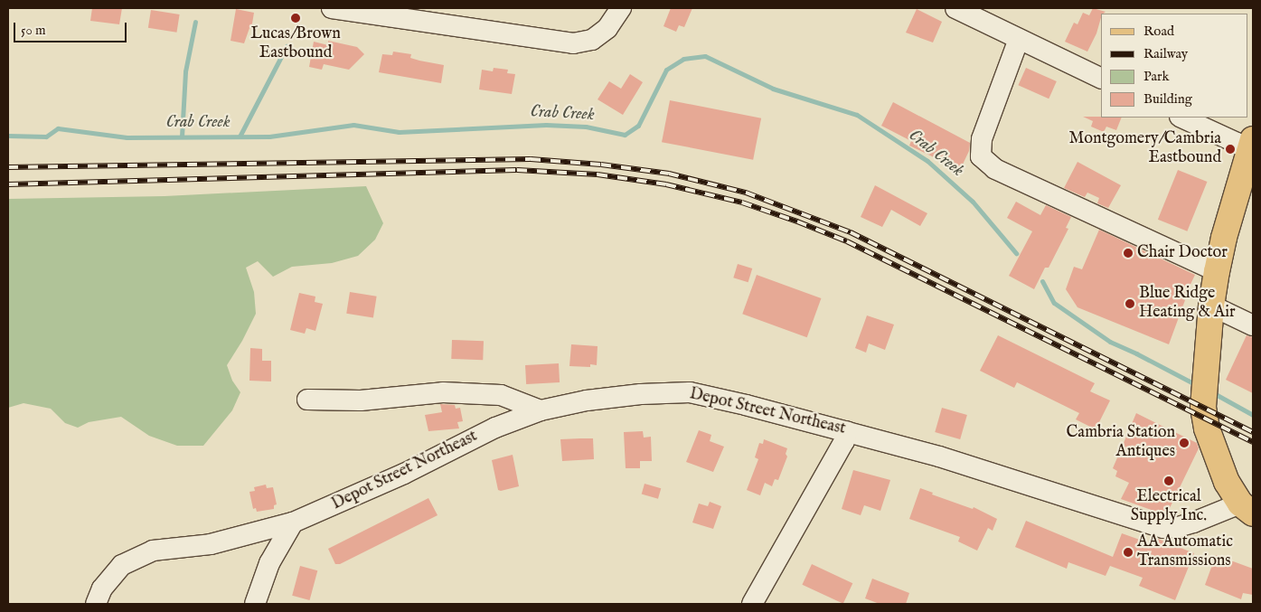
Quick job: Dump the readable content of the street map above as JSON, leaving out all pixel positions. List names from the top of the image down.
{
  "streets": {
    "street": ["Depot Street Northeast"]
  },
  "water": ["Crab Creek"],
  "places": [
    "Lucas/Brown Eastbound",
    "Montgomery/Cambria Eastbound",
    "Chair Doctor",
    "Blue Ridge Heating & Air",
    "Cambria Station Antiques",
    "Electrical Supply Inc.",
    "AA Automatic Transmissions"
  ],
  "legend": [
    "Road",
    "Railway",
    "Park",
    "Building"
  ],
  "scale_bar": "50 m"
}
